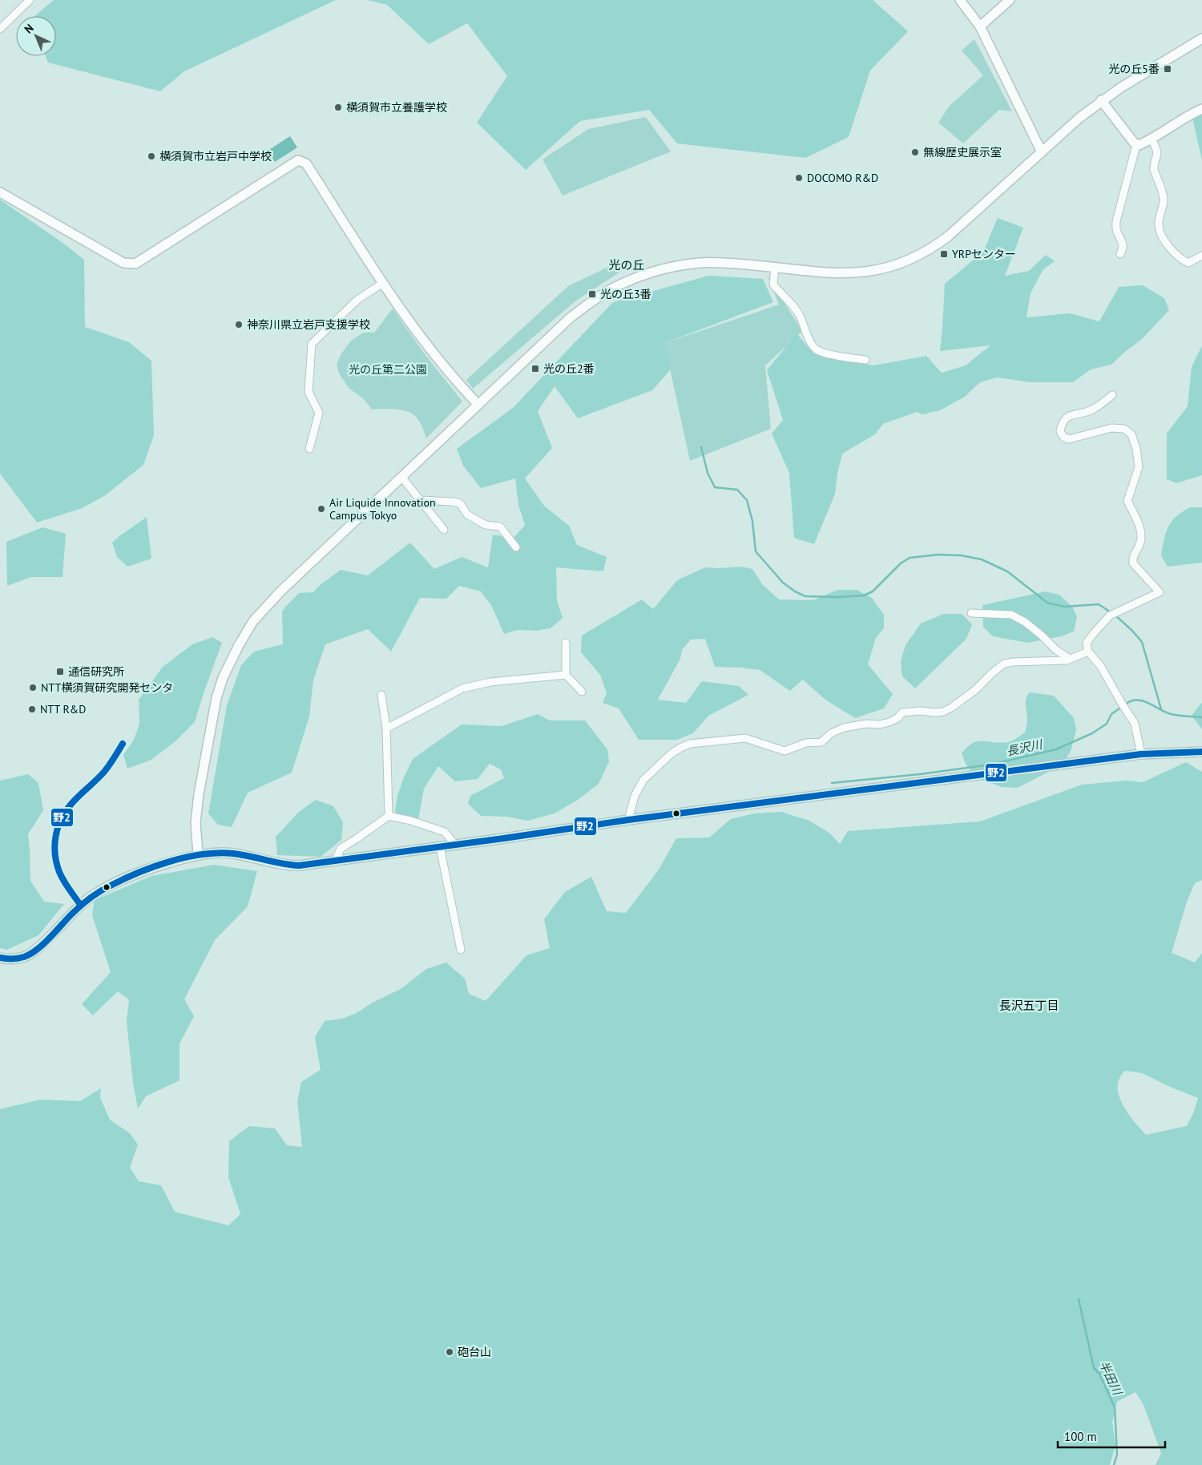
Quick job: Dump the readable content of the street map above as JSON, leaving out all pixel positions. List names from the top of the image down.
{
  "districts": ["光の丘", "長沢五丁目"],
  "water": ["長沢川", "半田川"],
  "parks": ["光の丘第二公園"],
  "places": {
    "transit": [
      "光の丘5番",
      "YRPセンター",
      "光の丘3番",
      "光の丘2番",
      "通信研究所"
    ],
    "other": [
      "横須賀市立養護学校",
      "無線歴史展示室",
      "横須賀市立岩戸中学校",
      "DOCOMO R&D",
      "神奈川県立岩戸支援学校",
      "Air Liquide Innovation Campus Tokyo",
      "NTT横須賀研究開発センタ",
      "NTT R&D",
      "砲台山"
    ]
  },
  "lines": ["transit line 野2"],
  "scale_bar": "100 m",
  "north": "top left"
}
